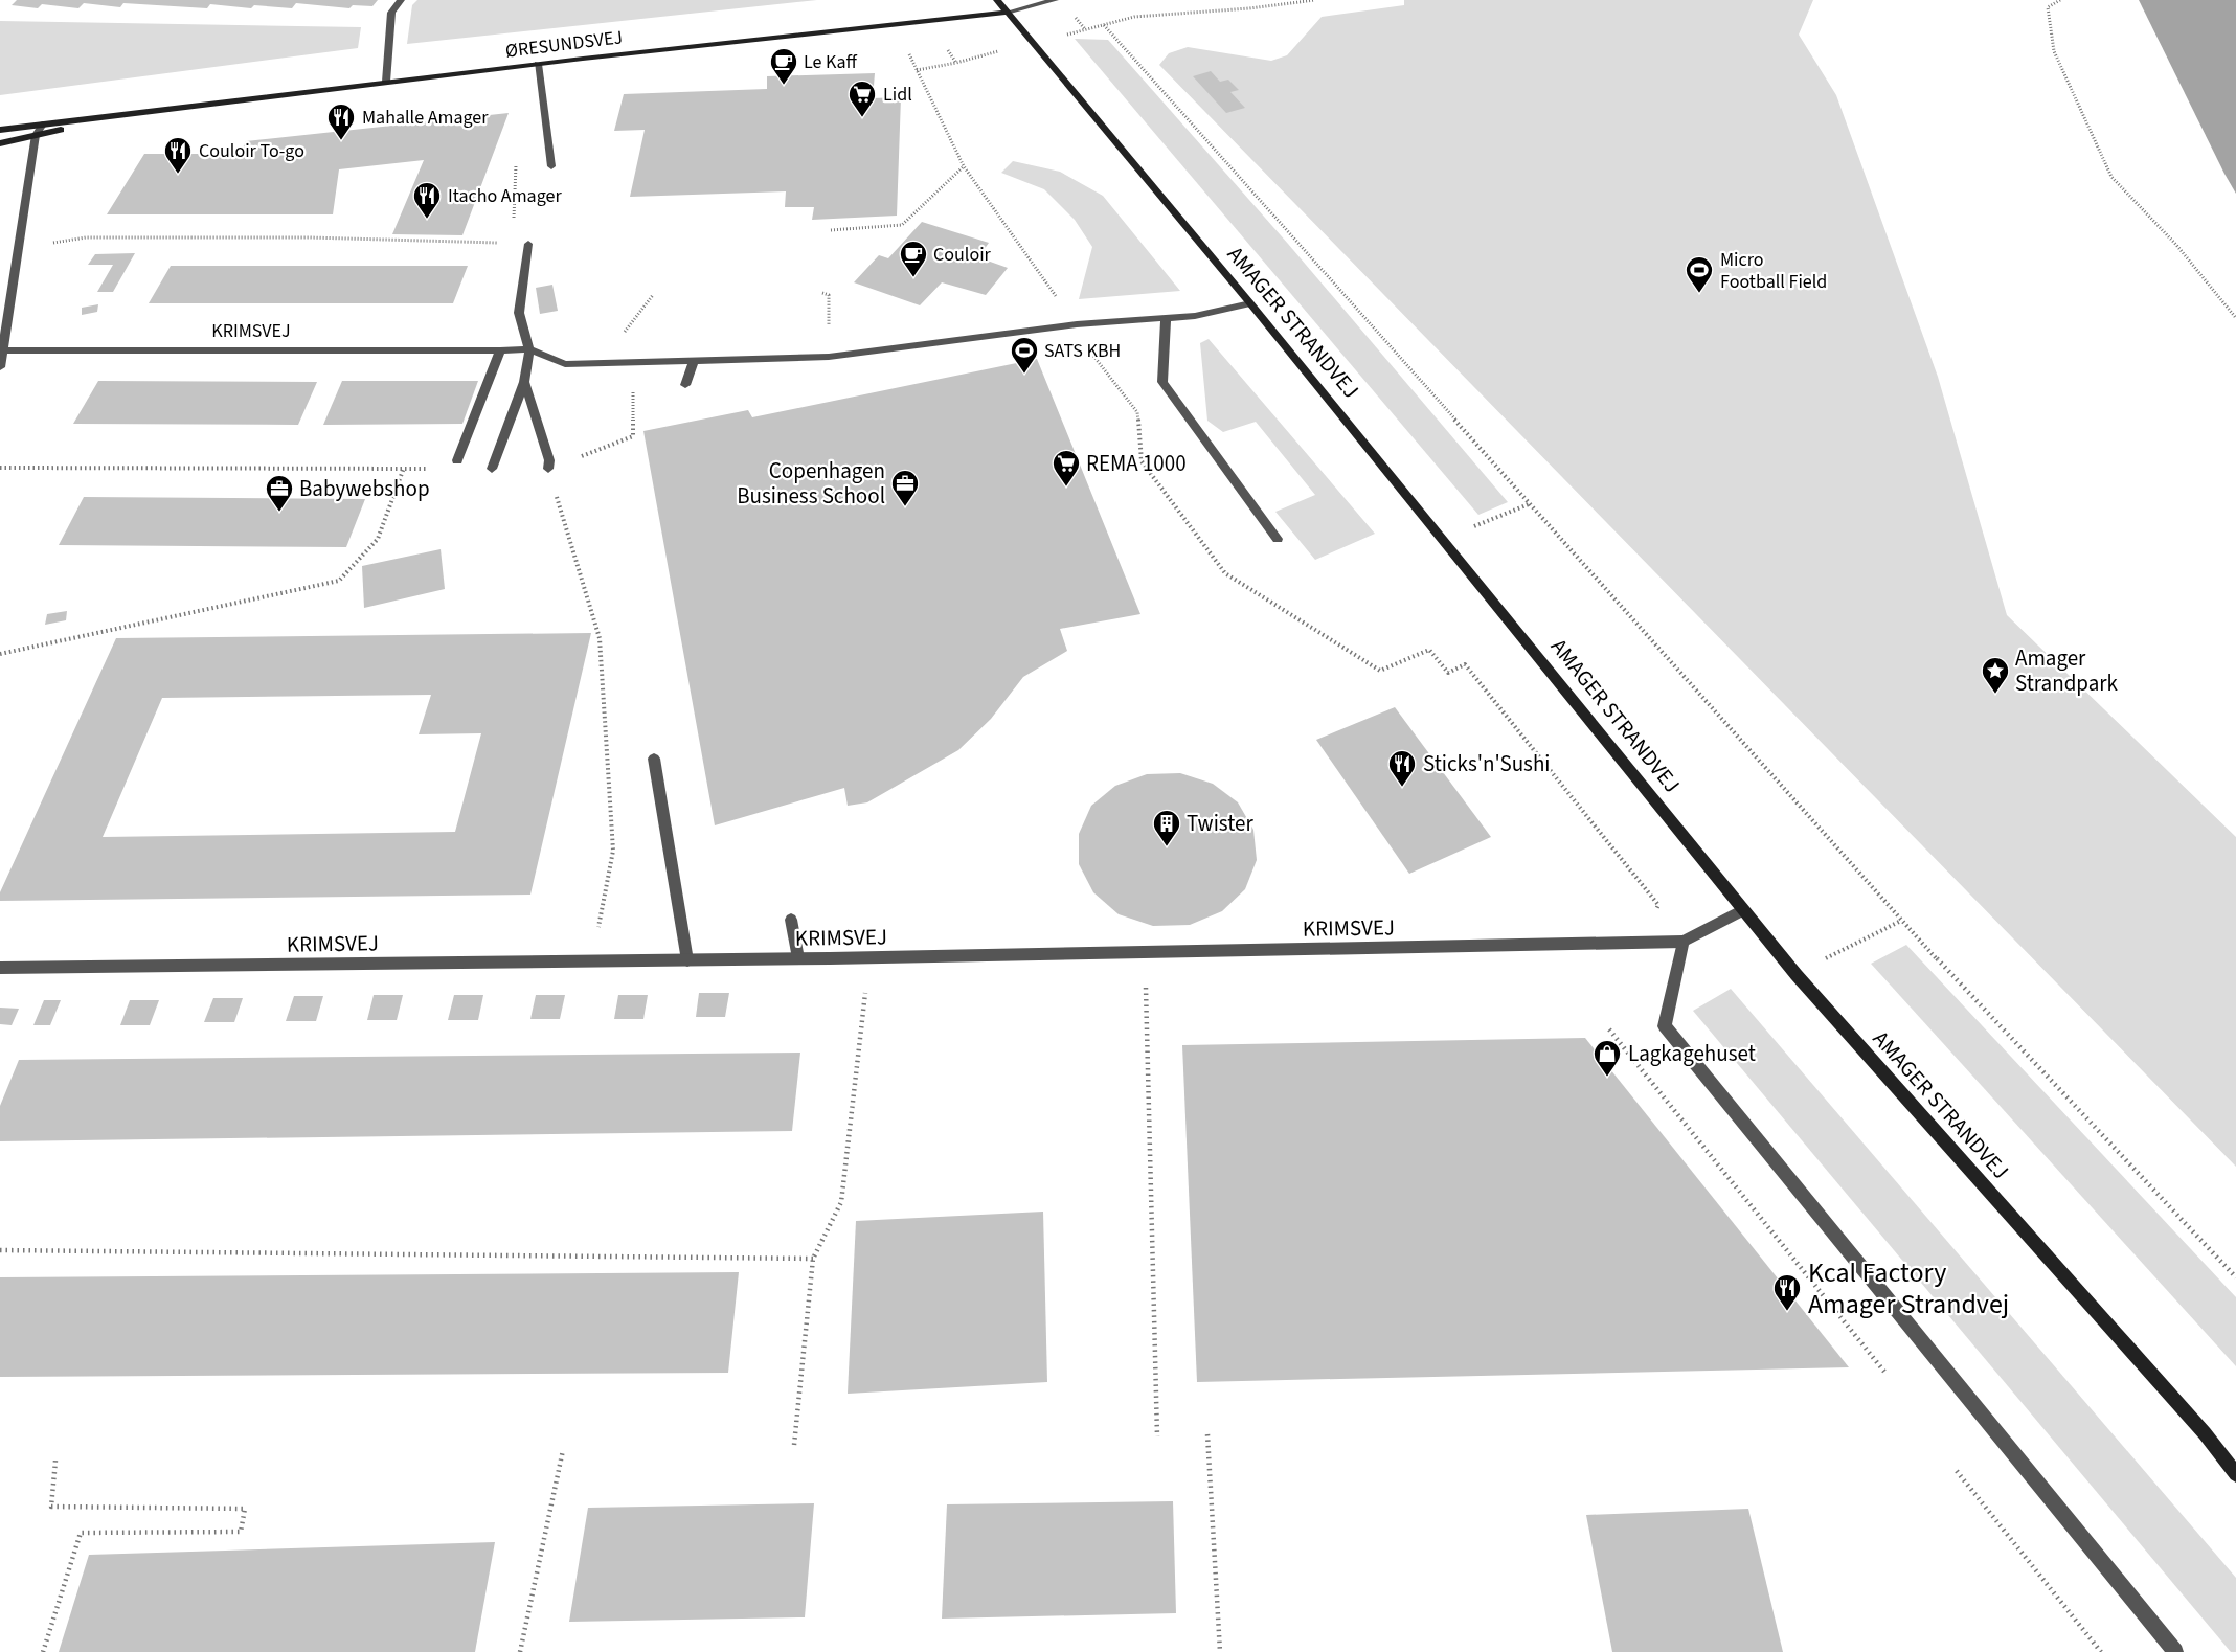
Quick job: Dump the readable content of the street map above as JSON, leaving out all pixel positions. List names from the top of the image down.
{
  "streets": {
    "street": ["ØRESUNDSVEJ", "AMAGER STRANDVEJ", "KRIMSVEJ"]
  },
  "crossings": [
    ["ØRESUNDSVEJ", "AMAGER STRANDVEJ"]
  ],
  "places": {
    "cafe": ["Le Kaff", "Couloir"],
    "supermarket": ["Lidl", "REMA 1000"],
    "restaurant": [
      "Mahalle Amager",
      "Couloir To-go",
      "Itacho Amager",
      "Sticks'n'Sushi",
      "Kcal Factory Amager Strandvej"
    ],
    "sports": ["Micro Football Field", "SATS KBH"],
    "office": ["Copenhagen Business School", "Babywebshop"],
    "place": ["Amager Strandpark"],
    "building": ["Twister"],
    "shop": ["Lagkagehuset"]
  }
}
